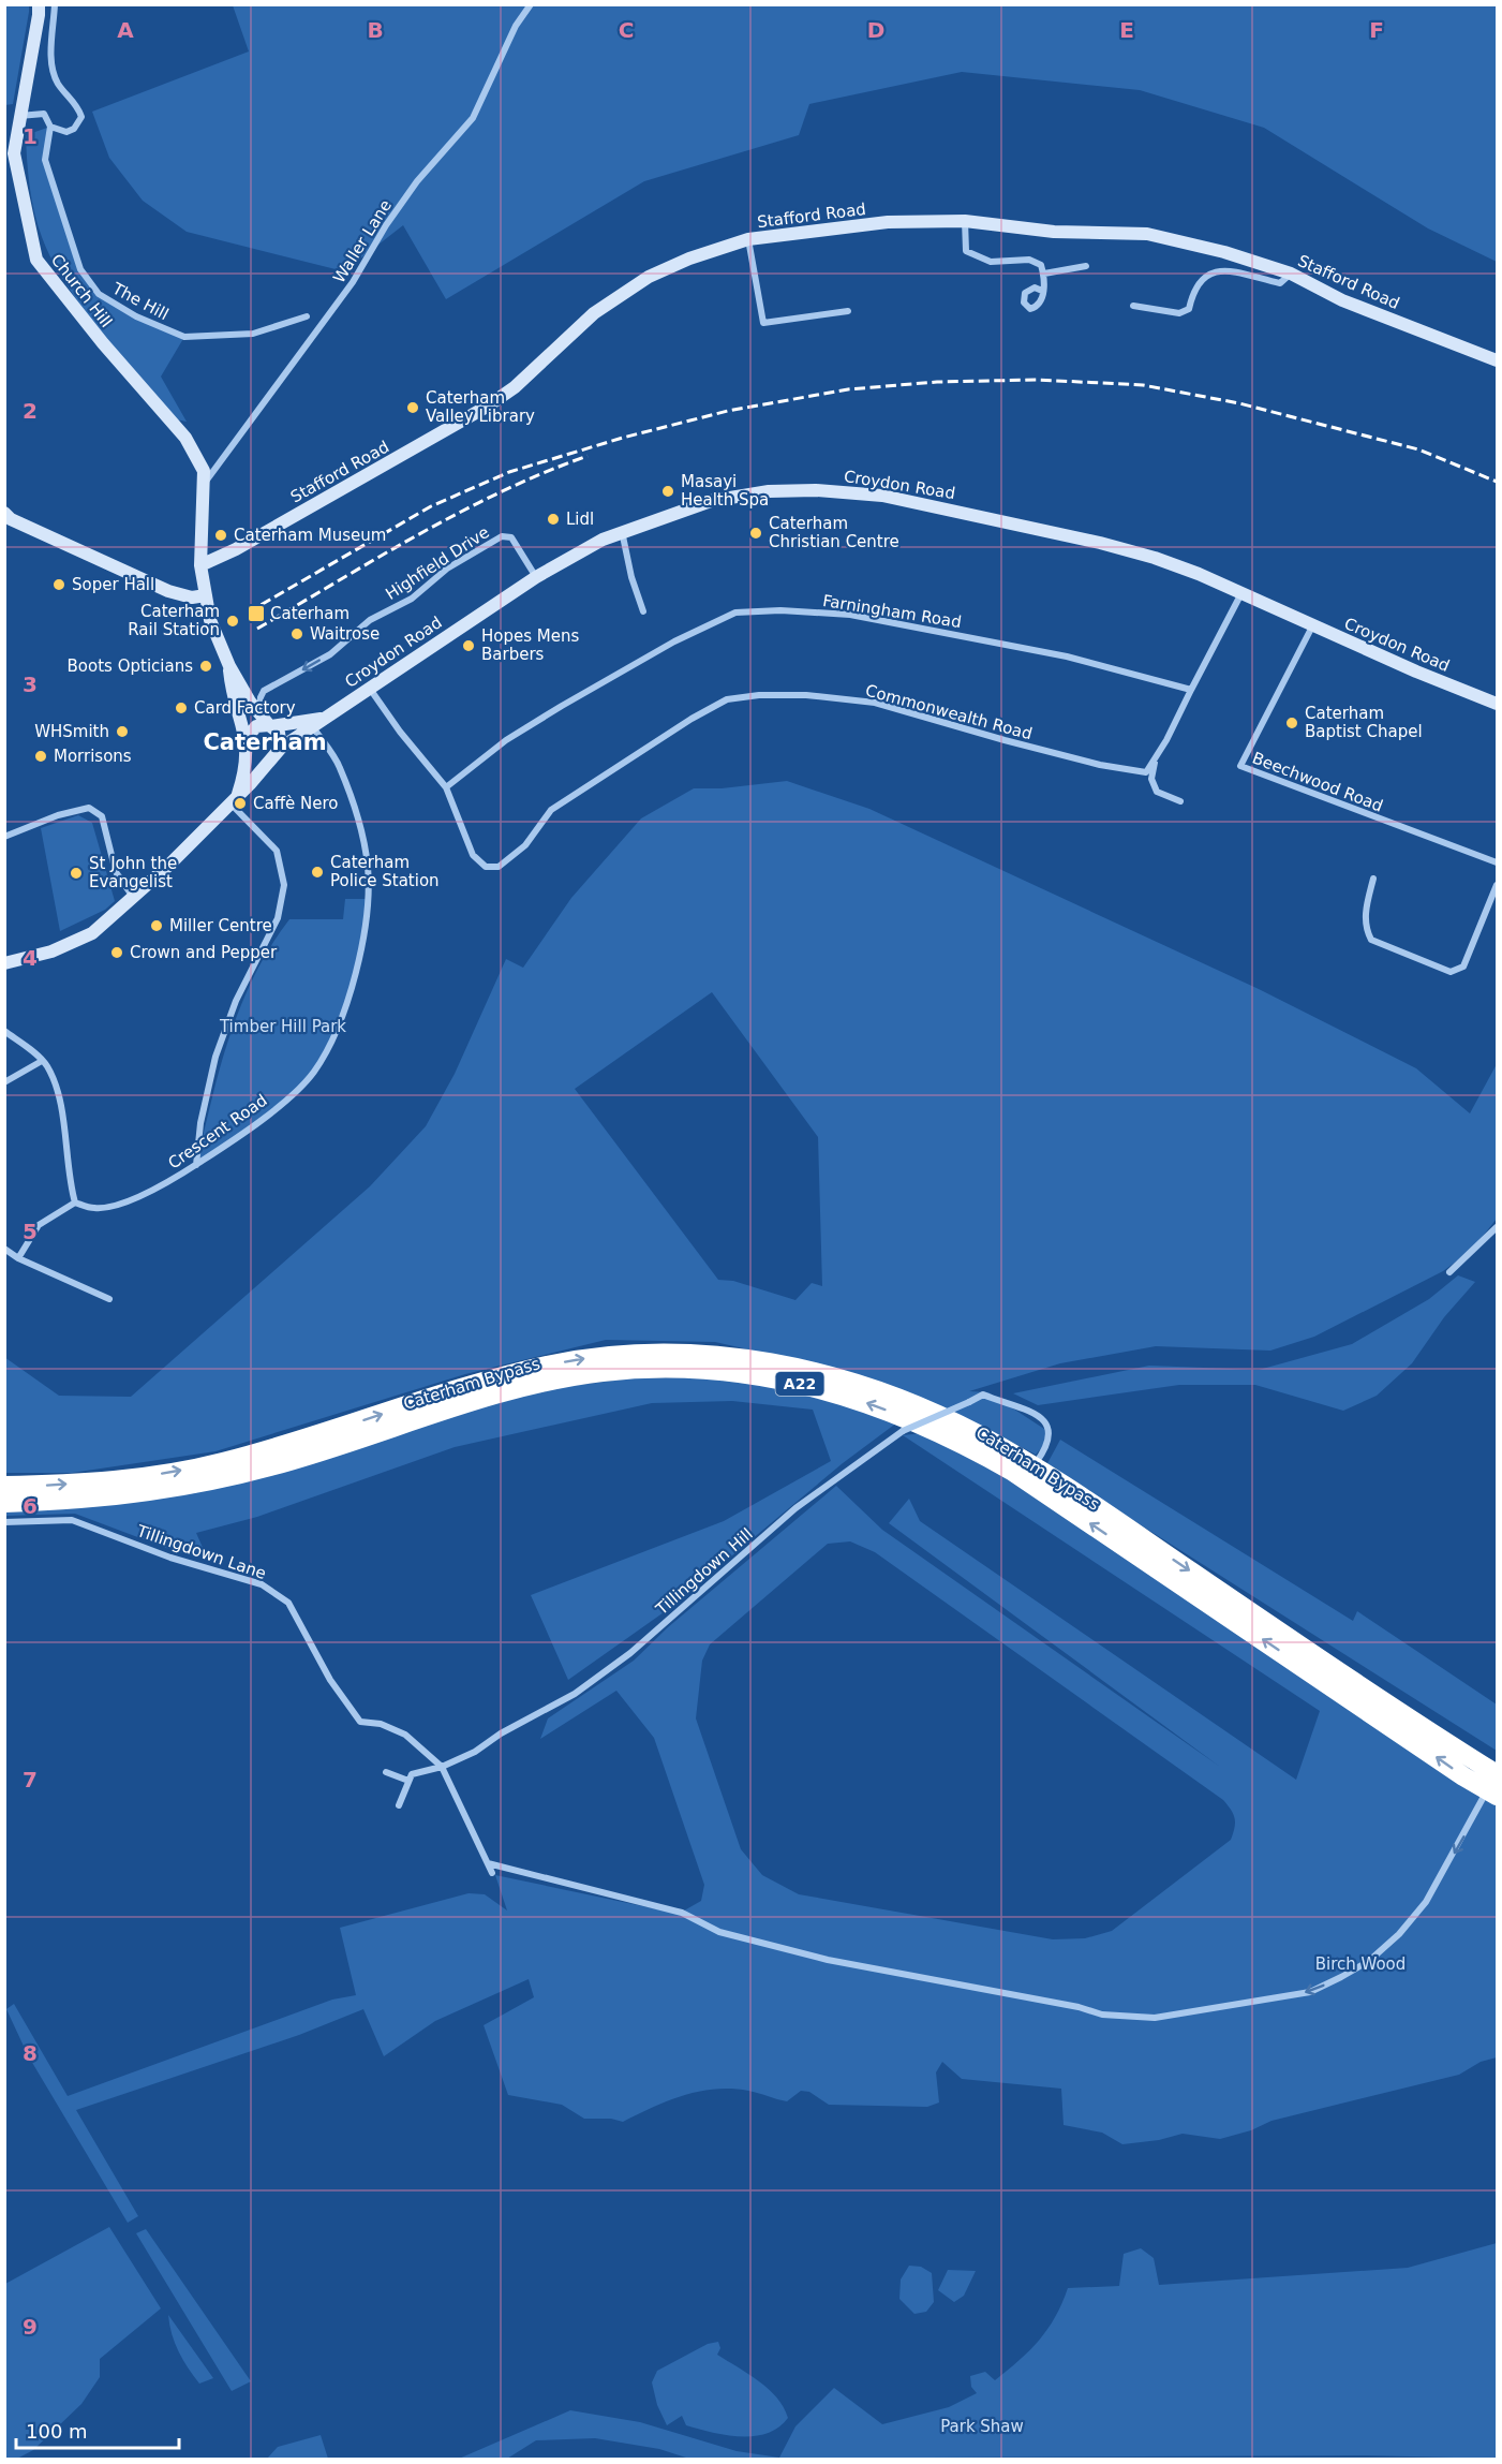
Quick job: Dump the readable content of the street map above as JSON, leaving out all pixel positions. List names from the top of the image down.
{
  "streets": {
    "highway": ["Caterham Bypass", "A22"],
    "main road": ["Stafford Road", "Church Hill", "Croydon Road"],
    "street": [
      "Waller Lane",
      "The Hill",
      "Highfield Drive",
      "Farningham Road",
      "Commonwealth Road",
      "Beechwood Road",
      "Crescent Road",
      "Tillingdown Lane",
      "Tillingdown Hill"
    ]
  },
  "crossings": [
    ["Stafford Road", "Church Hill"],
    ["Waller Lane", "Church Hill"],
    ["Croydon Road", "Highfield Drive"],
    ["Croydon Road", "Beechwood Road"],
    ["Croydon Road", "Crescent Road"],
    ["Farningham Road", "Commonwealth Road"],
    ["Caterham Bypass", "Tillingdown Hill"],
    ["Tillingdown Lane", "Tillingdown Hill"]
  ],
  "one_way": ["Highfield Drive"],
  "districts": ["Caterham"],
  "parks": ["Timber Hill Park", "Birch Wood", "Park Shaw"],
  "places": {
    "other": [
      "Caterham Valley Library",
      "Masayi Health Spa",
      "Lidl",
      "Caterham Christian Centre",
      "Caterham Museum",
      "Soper Hall",
      "Caterham Rail Station",
      "Waitrose",
      "Hopes Mens Barbers",
      "Boots Opticians",
      "Card Factory",
      "Caterham Baptist Chapel",
      "WHSmith",
      "Morrisons",
      "Caffè Nero",
      "Caterham Police Station",
      "St John the Evangelist",
      "Miller Centre",
      "Crown and Pepper"
    ],
    "transit": ["Caterham"]
  },
  "scale_bar": "100 m",
  "grid": {
    "columns": [
      "A",
      "B",
      "C",
      "D",
      "E",
      "F"
    ],
    "rows": [
      "1",
      "2",
      "3",
      "4",
      "5",
      "6",
      "7",
      "8",
      "9"
    ]
  }
}
